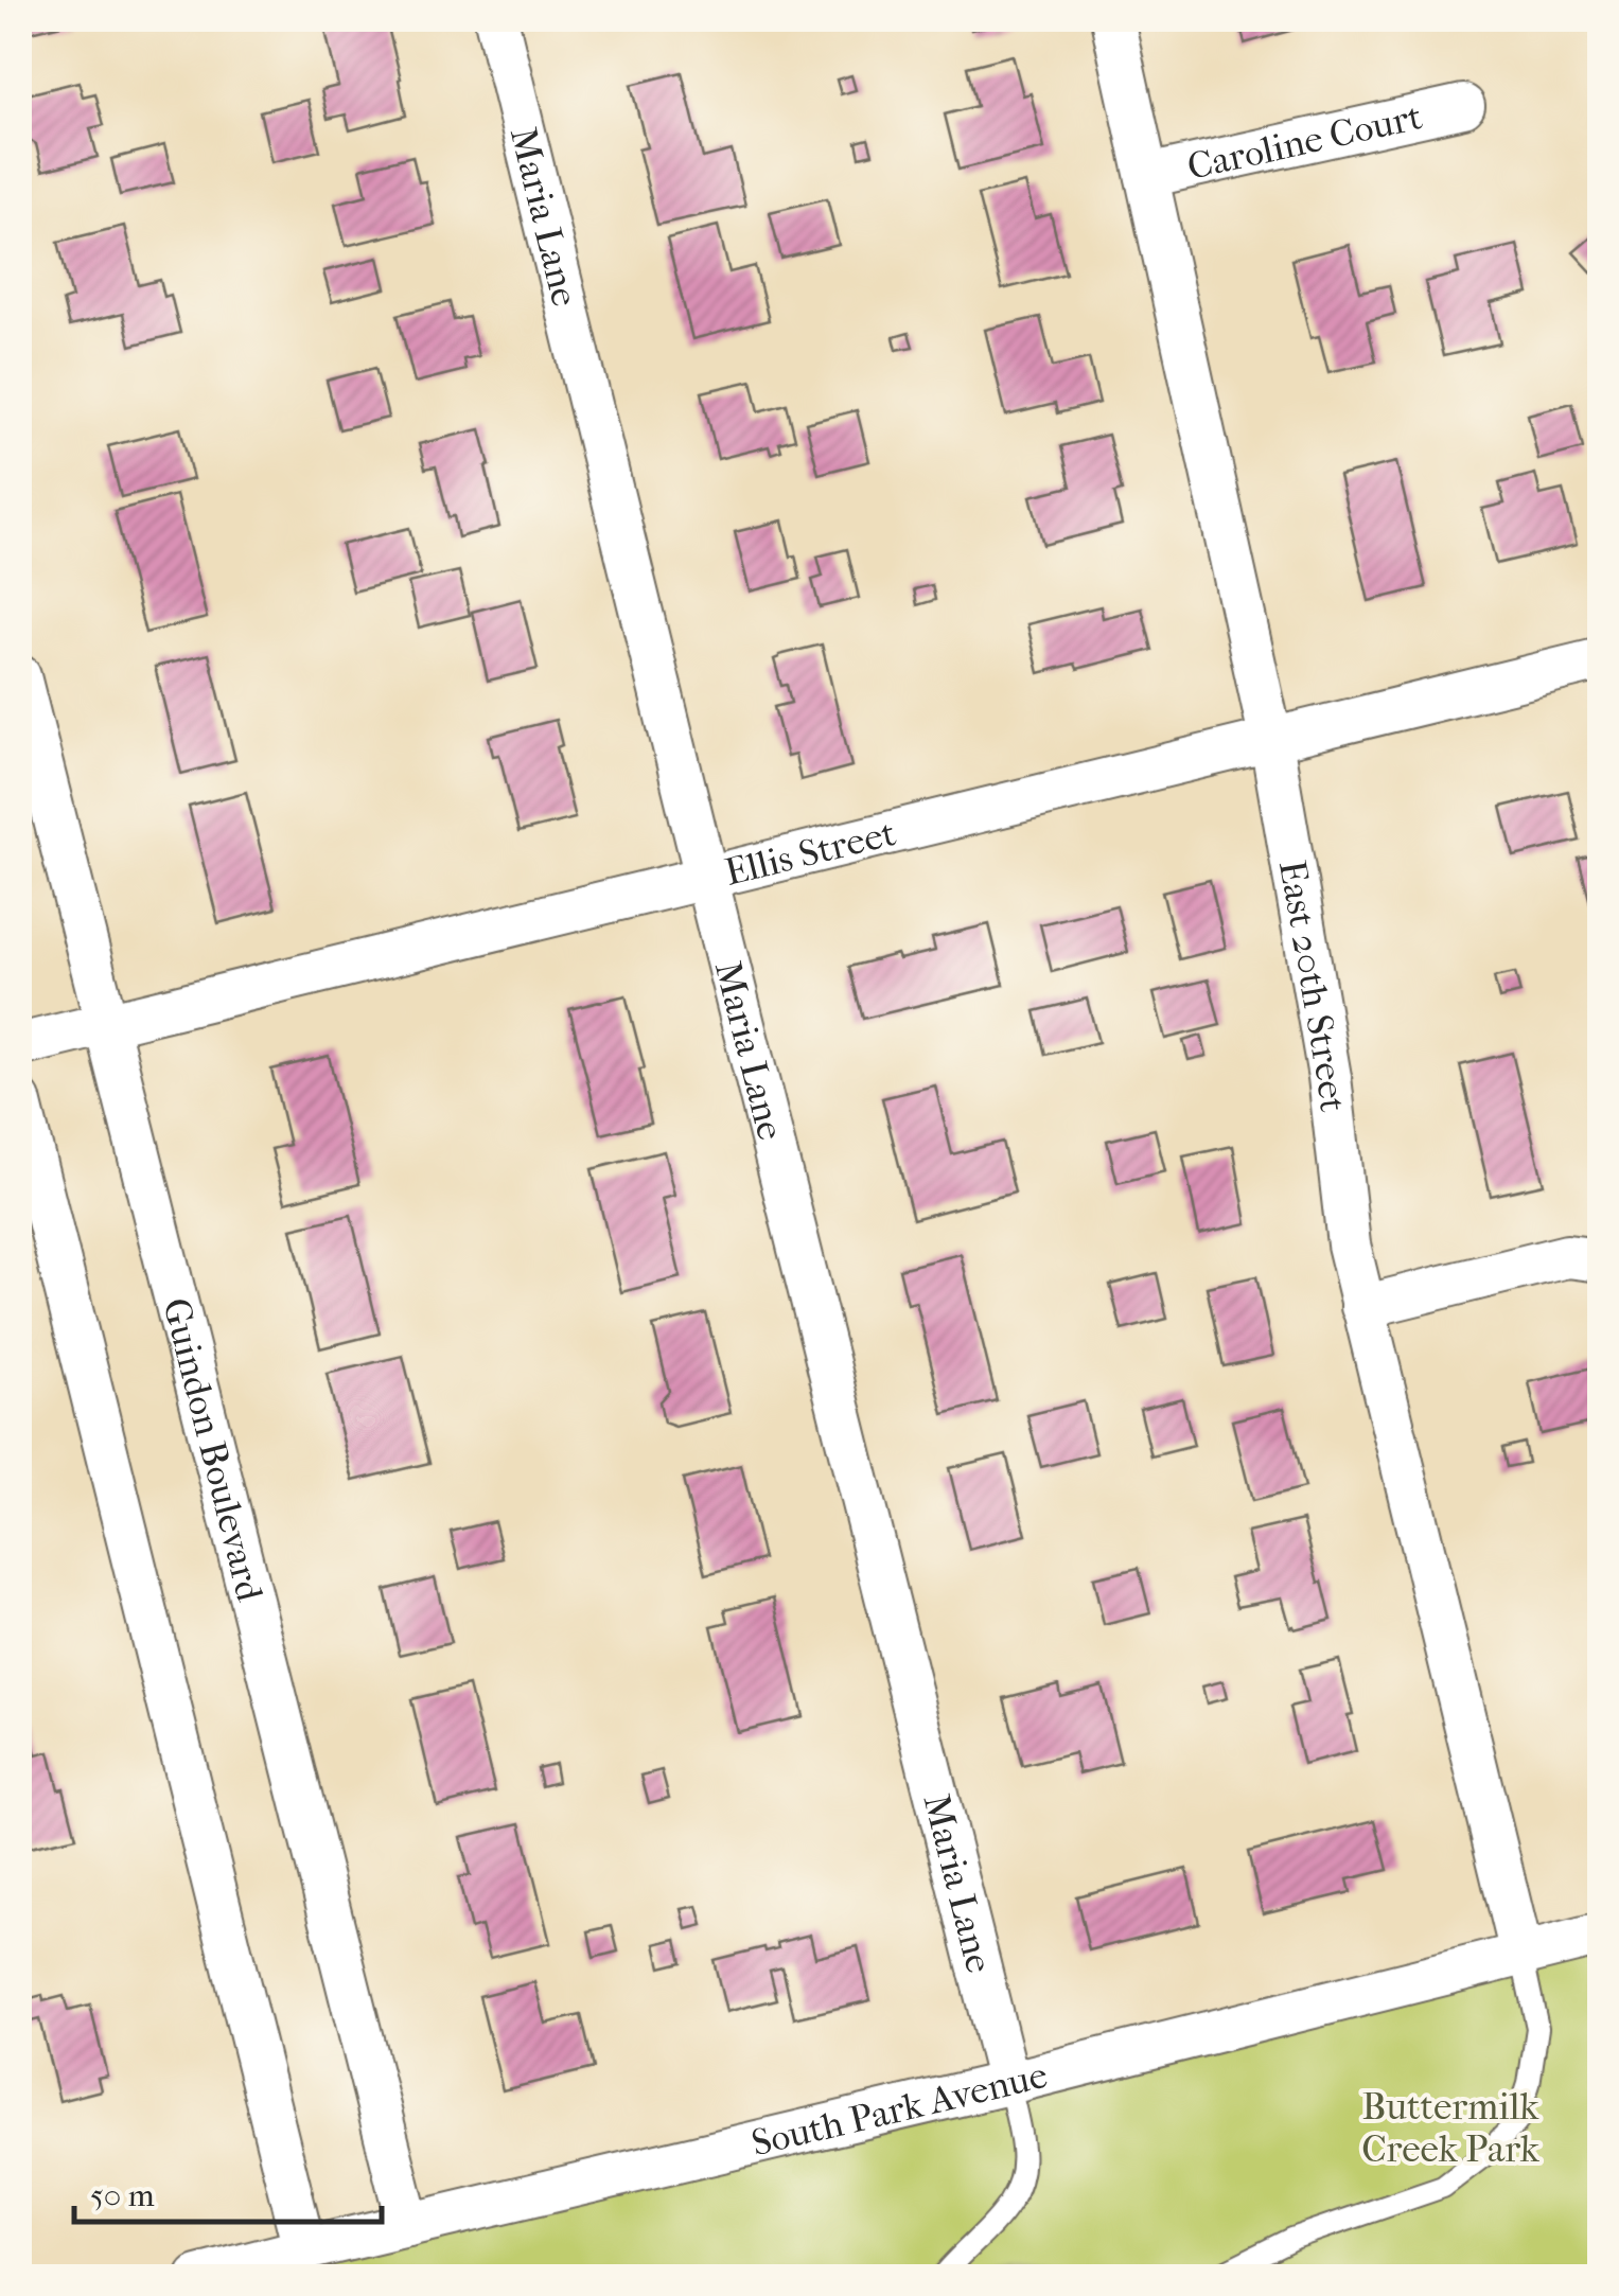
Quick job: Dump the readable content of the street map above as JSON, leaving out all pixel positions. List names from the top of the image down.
{
  "streets": {
    "street": [
      "Caroline Court",
      "Maria Lane",
      "Ellis Street",
      "East 20th Street",
      "Guindon Boulevard",
      "South Park Avenue"
    ]
  },
  "crossings": [
    ["Caroline Court", "East 20th Street"],
    ["Maria Lane", "Ellis Street"],
    ["Maria Lane", "South Park Avenue"],
    ["Ellis Street", "East 20th Street"],
    ["Ellis Street", "Guindon Boulevard"],
    ["East 20th Street", "South Park Avenue"],
    ["Guindon Boulevard", "South Park Avenue"]
  ],
  "parks": ["Buttermilk Creek Park"],
  "scale_bar": "50 m"
}
